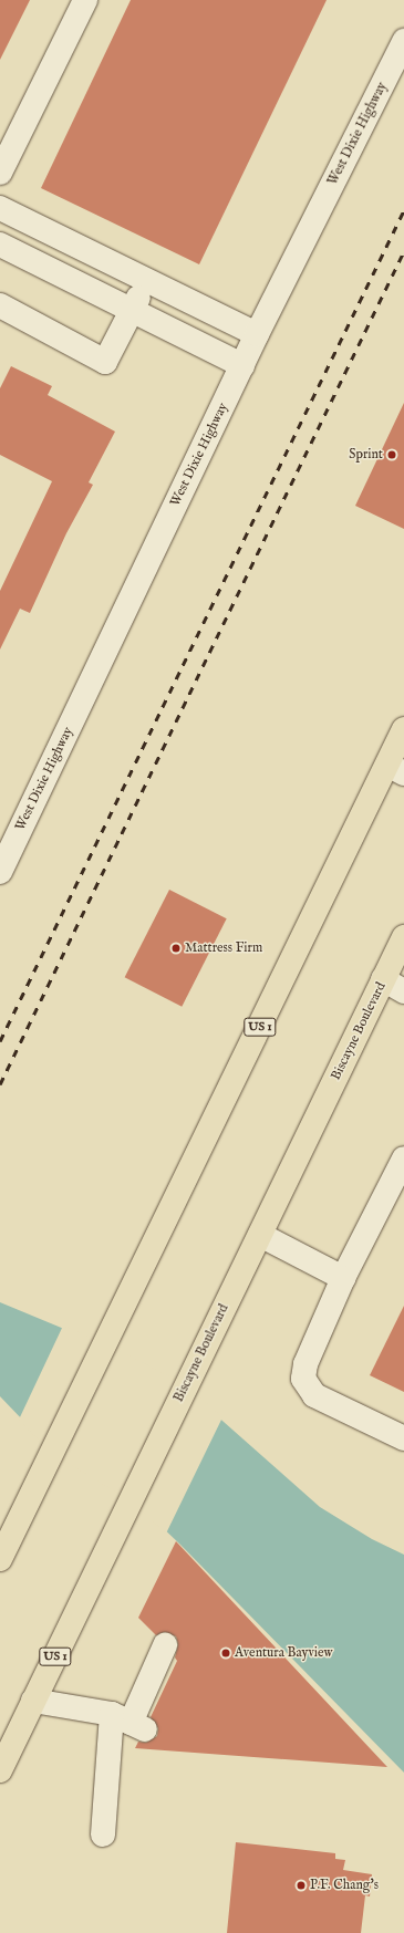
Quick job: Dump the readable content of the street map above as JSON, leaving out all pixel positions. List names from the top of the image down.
{
  "streets": {
    "main road": ["US 1", "Biscayne Boulevard"],
    "street": ["West Dixie Highway"]
  },
  "places": [
    "Sprint",
    "Mattress Firm",
    "Aventura Bayview",
    "P.F. Chang's"
  ]
}
